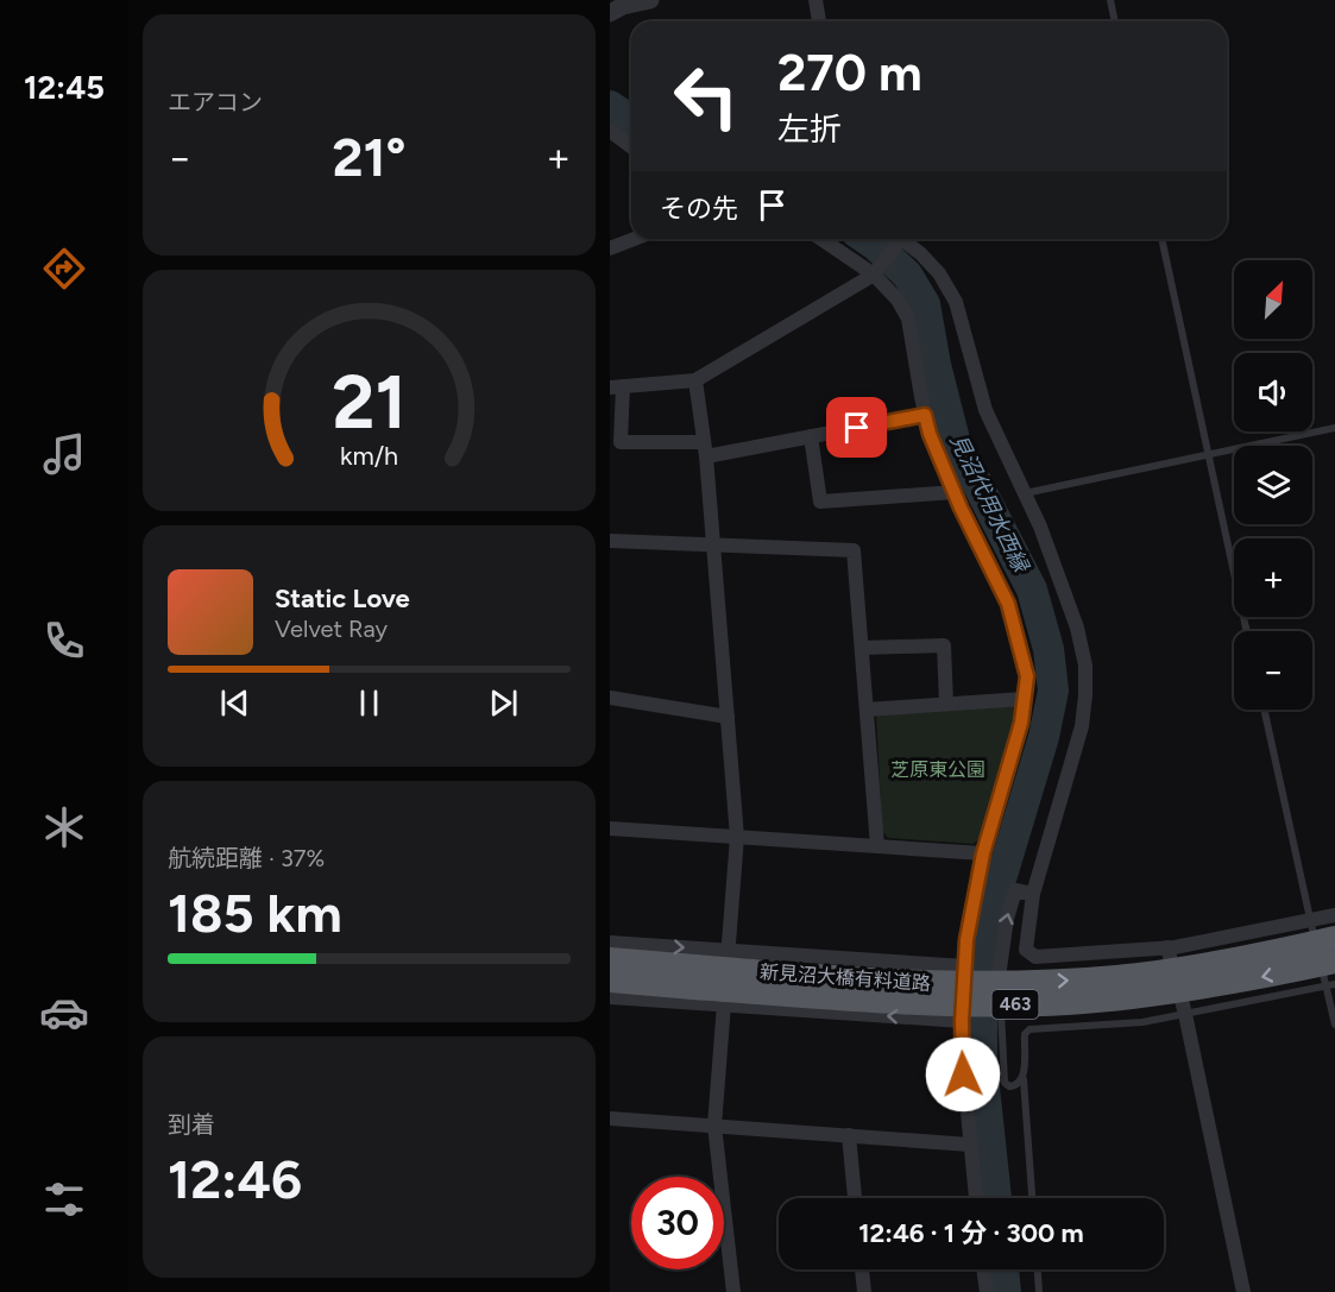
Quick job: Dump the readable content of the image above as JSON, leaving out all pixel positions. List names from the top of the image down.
{
  "streets": {
    "highway": ["新見沼大橋有料道路", "463"]
  },
  "water": ["見沼代用水西縁"],
  "parks": ["芝原東公園"],
  "north": "top right",
  "page": {
    "tabs": "12:45",
    "tile": [
      "エアコン",
      ["航続距離 · 37%", "185 km"],
      ["到着", "12:46"]
    ],
    "turn": ["270 m", "左折"],
    "heat": ["−", "21°", "+"],
    "then": "その先",
    "map_buttons": ["+", "−"],
    "song": ["Static Love", "Velvet Ray"],
    "limit": "30",
    "trip": "12:46 · 1 分 · 300 m",
    "gauge": ["21", "km/h"]
  }
}
